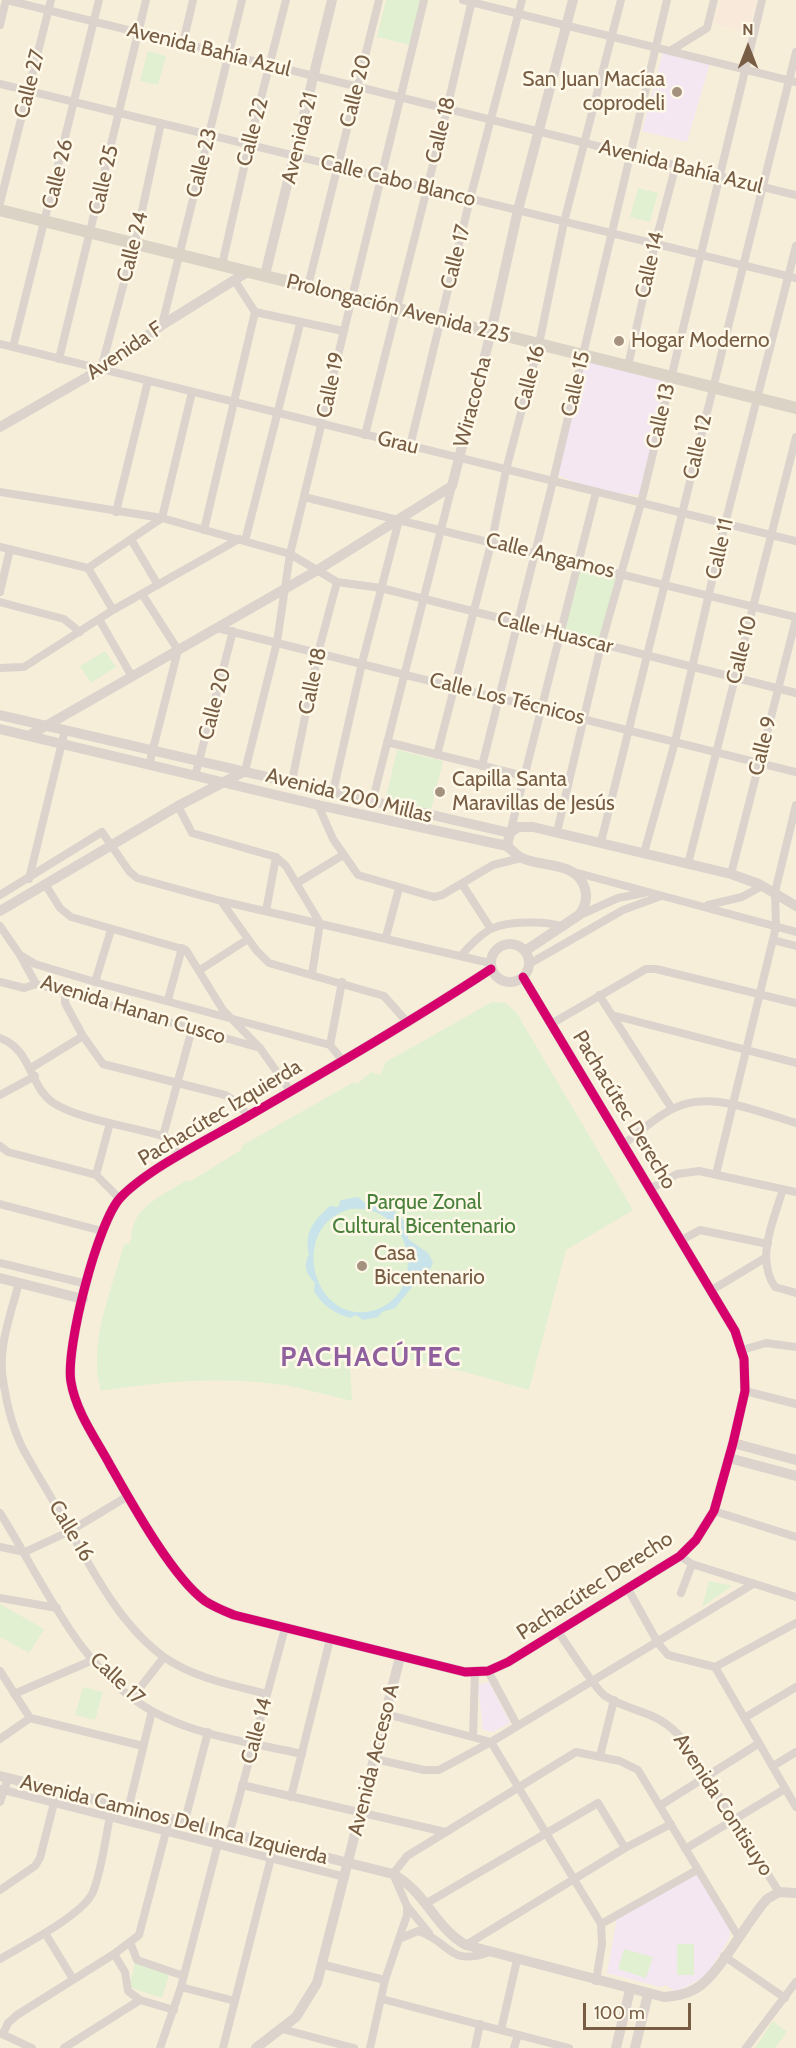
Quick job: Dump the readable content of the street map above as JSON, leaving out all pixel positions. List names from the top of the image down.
{
  "streets": {
    "main road": ["Prolongación Avenida 225"],
    "street": [
      "Avenida Bahía Azul",
      "Calle 27",
      "Calle 20",
      "Calle 18",
      "Calle 22",
      "Avenida 21",
      "Calle 23",
      "Calle 26",
      "Calle 25",
      "Calle Cabo Blanco",
      "Calle 24",
      "Calle 17",
      "Calle 14",
      "Avenida F",
      "Calle 16",
      "Calle 15",
      "Calle 19",
      "Wiracocha",
      "Calle 13",
      "Grau",
      "Calle 12",
      "Calle 11",
      "Calle Angamos",
      "Calle Huascar",
      "Calle 10",
      "Calle Los Técnicos",
      "Calle 9",
      "Avenida 200 Millas",
      "Avenida Hanan Cusco",
      "Pachacútec Derecho",
      "Pachacútec Izquierda",
      "Avenida Acceso A",
      "Avenida Contisuyo",
      "Avenida Caminos Del Inca Izquierda"
    ]
  },
  "crossings": [
    ["Avenida Bahía Azul", "Calle 27"],
    ["Avenida Bahía Azul", "Calle 20"],
    ["Avenida Bahía Azul", "Calle 18"],
    ["Avenida Bahía Azul", "Calle 22"],
    ["Avenida Bahía Azul", "Avenida 21"],
    ["Avenida Bahía Azul", "Calle 23"],
    ["Avenida Bahía Azul", "Calle 26"],
    ["Avenida Bahía Azul", "Calle 25"],
    ["Avenida Bahía Azul", "Calle 17"],
    ["Avenida Bahía Azul", "Calle 14"],
    ["Avenida Bahía Azul", "Calle 16"],
    ["Avenida Bahía Azul", "Calle 15"],
    ["Avenida Bahía Azul", "Calle 19"],
    ["Avenida Bahía Azul", "Wiracocha"],
    ["Avenida Bahía Azul", "Calle 13"],
    ["Avenida Bahía Azul", "Calle 12"],
    ["Calle 27", "Calle Cabo Blanco"],
    ["Calle 20", "Calle Cabo Blanco"],
    ["Calle 20", "Prolongación Avenida 225"],
    ["Calle 20", "Calle Los Técnicos"],
    ["Calle 20", "Avenida 200 Millas"],
    ["Calle 18", "Calle Cabo Blanco"],
    ["Calle 18", "Prolongación Avenida 225"],
    ["Calle 18", "Grau"],
    ["Calle 18", "Calle Huascar"],
    ["Calle 18", "Calle Los Técnicos"],
    ["Calle 18", "Avenida 200 Millas"],
    ["Calle 22", "Calle Cabo Blanco"],
    ["Calle 22", "Prolongación Avenida 225"],
    ["Avenida 21", "Calle Cabo Blanco"],
    ["Avenida 21", "Prolongación Avenida 225"],
    ["Calle 23", "Calle Cabo Blanco"],
    ["Calle 23", "Prolongación Avenida 225"],
    ["Calle 23", "Avenida F"],
    ["Calle 26", "Calle Cabo Blanco"],
    ["Calle 26", "Prolongación Avenida 225"],
    ["Calle 26", "Grau"],
    ["Calle 25", "Calle Cabo Blanco"],
    ["Calle 25", "Prolongación Avenida 225"],
    ["Calle 25", "Grau"],
    ["Calle Cabo Blanco", "Calle 24"],
    ["Calle Cabo Blanco", "Calle 17"],
    ["Calle Cabo Blanco", "Calle 14"],
    ["Calle Cabo Blanco", "Calle 16"],
    ["Calle Cabo Blanco", "Calle 15"],
    ["Calle Cabo Blanco", "Calle 19"],
    ["Calle Cabo Blanco", "Wiracocha"],
    ["Calle Cabo Blanco", "Calle 13"],
    ["Calle Cabo Blanco", "Calle 12"],
    ["Calle Cabo Blanco", "Calle 11"],
    ["Calle 24", "Prolongación Avenida 225"],
    ["Calle 24", "Avenida F"],
    ["Calle 24", "Grau"],
    ["Calle 17", "Calle 14"],
    ["Calle 17", "Prolongación Avenida 225"],
    ["Calle 17", "Grau"],
    ["Calle 14", "Prolongación Avenida 225"],
    ["Calle 14", "Calle 16"],
    ["Calle 14", "Pachacútec Derecho"],
    ["Calle 14", "Pachacútec Izquierda"],
    ["Calle 14", "Avenida Caminos Del Inca Izquierda"],
    ["Prolongación Avenida 225", "Avenida F"],
    ["Prolongación Avenida 225", "Calle 16"],
    ["Prolongación Avenida 225", "Calle 15"],
    ["Prolongación Avenida 225", "Calle 19"],
    ["Prolongación Avenida 225", "Wiracocha"],
    ["Prolongación Avenida 225", "Calle 13"],
    ["Prolongación Avenida 225", "Calle 12"],
    ["Prolongación Avenida 225", "Calle 11"],
    ["Avenida F", "Grau"],
    ["Calle 16", "Grau"],
    ["Calle 16", "Calle Angamos"],
    ["Calle 16", "Calle Huascar"],
    ["Calle 16", "Calle Los Técnicos"],
    ["Calle 15", "Grau"],
    ["Calle 15", "Calle Angamos"],
    ["Calle 15", "Calle Huascar"],
    ["Calle 15", "Calle Los Técnicos"],
    ["Calle 19", "Grau"],
    ["Calle 19", "Calle Angamos"],
    ["Calle 19", "Calle Huascar"],
    ["Calle 19", "Calle Los Técnicos"],
    ["Calle 19", "Avenida 200 Millas"],
    ["Wiracocha", "Grau"],
    ["Wiracocha", "Calle Angamos"],
    ["Wiracocha", "Calle Huascar"],
    ["Wiracocha", "Calle Los Técnicos"],
    ["Wiracocha", "Avenida 200 Millas"],
    ["Calle 13", "Grau"],
    ["Calle 13", "Calle Angamos"],
    ["Calle 13", "Calle Huascar"],
    ["Calle 13", "Calle Los Técnicos"],
    ["Calle 13", "Avenida 200 Millas"],
    ["Grau", "Calle 12"],
    ["Grau", "Calle 11"],
    ["Grau", "Calle 10"],
    ["Calle 12", "Calle Angamos"],
    ["Calle 12", "Calle Huascar"],
    ["Calle 12", "Calle Los Técnicos"],
    ["Calle 12", "Avenida 200 Millas"],
    ["Calle 11", "Calle Angamos"],
    ["Calle 11", "Calle Huascar"],
    ["Calle 11", "Calle Los Técnicos"],
    ["Calle 11", "Avenida 200 Millas"],
    ["Calle Angamos", "Calle 10"],
    ["Calle Angamos", "Calle 9"],
    ["Calle Huascar", "Calle 10"],
    ["Calle Huascar", "Calle 9"],
    ["Calle 10", "Calle Los Técnicos"],
    ["Calle 10", "Avenida 200 Millas"],
    ["Calle Los Técnicos", "Calle 9"],
    ["Calle 9", "Avenida 200 Millas"],
    ["Pachacútec Derecho", "Pachacútec Izquierda"],
    ["Pachacútec Derecho", "Avenida Acceso A"],
    ["Pachacútec Derecho", "Avenida Contisuyo"],
    ["Avenida Acceso A", "Avenida Caminos Del Inca Izquierda"]
  ],
  "districts": ["PACHACÚTEC"],
  "parks": ["Parque Zonal Cultural Bicentenario"],
  "places": [
    "San Juan Macíaa coprodeli",
    "Hogar Moderno",
    "Capilla Santa Maravillas de Jesús",
    "Casa Bicentenario"
  ],
  "scale_bar": "100 m",
  "north": "top"
}
